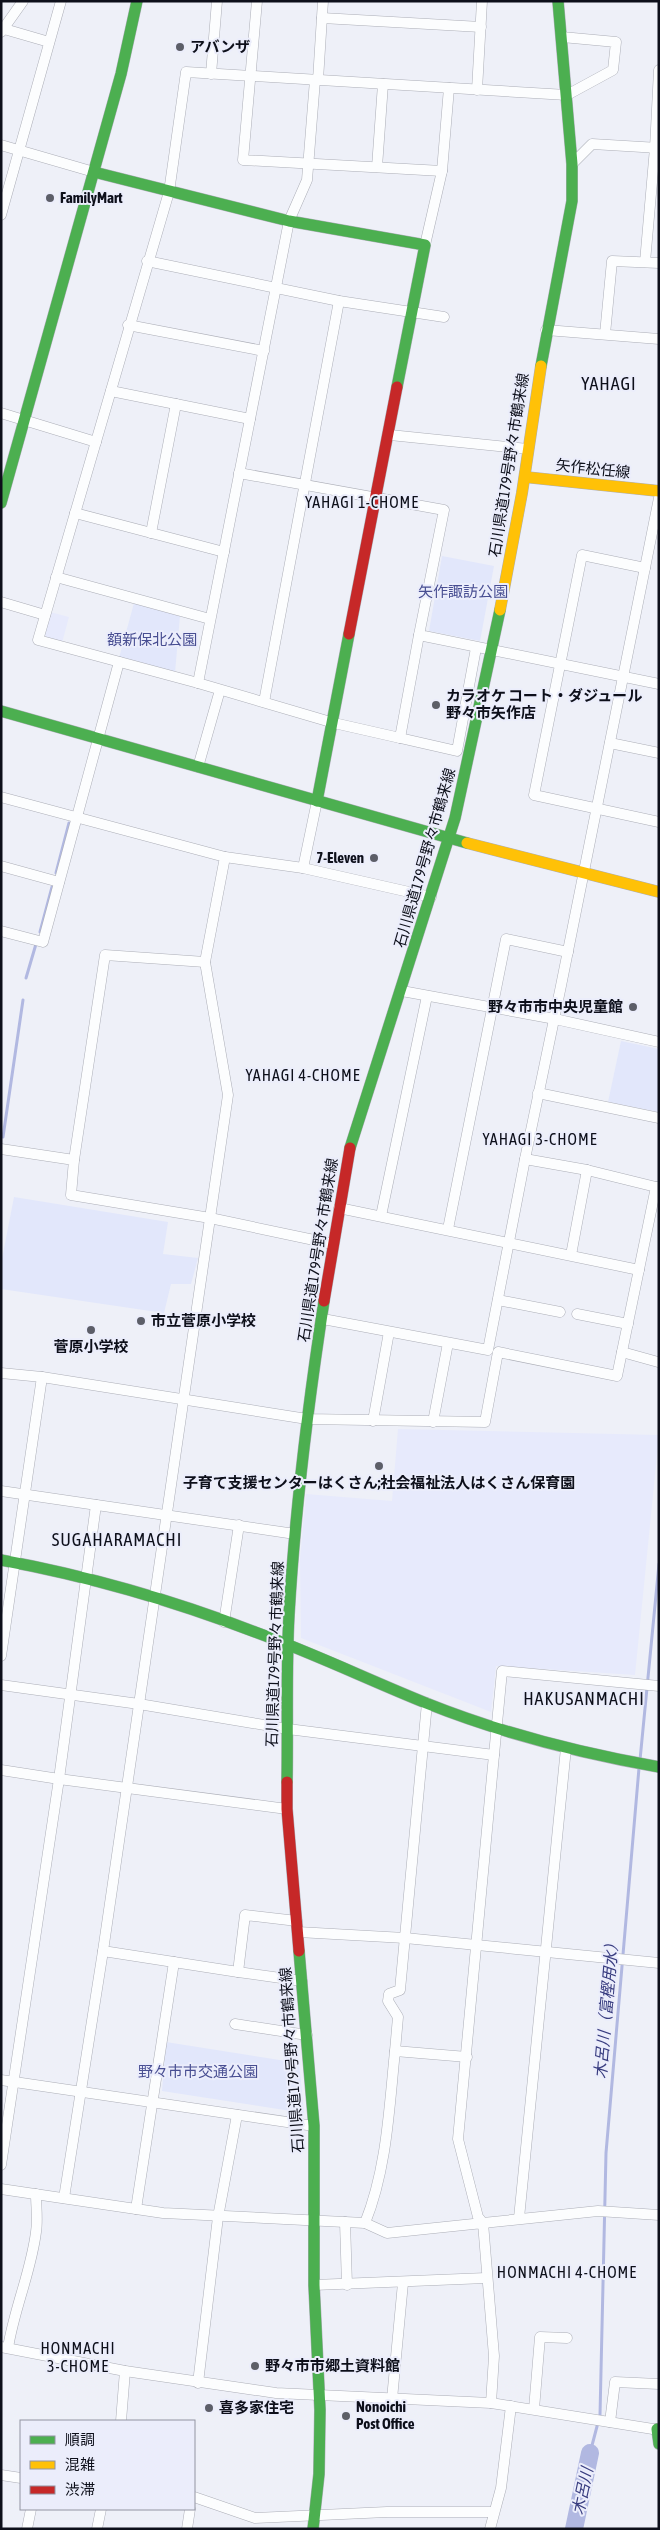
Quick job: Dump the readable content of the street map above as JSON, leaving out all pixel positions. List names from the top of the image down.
{
  "streets": {
    "street": ["石川県道179号野々市鶴来線", "矢作松任線"]
  },
  "crossings": [
    ["石川県道179号野々市鶴来線", "矢作松任線"]
  ],
  "districts": [
    "YAHAGI",
    "YAHAGI 1-CHOME",
    "YAHAGI 4-CHOME",
    "YAHAGI 3-CHOME",
    "SUGAHARAMACHI",
    "HAKUSANMACHI",
    "HONMACHI 4-CHOME",
    "HONMACHI 3-CHOME"
  ],
  "water": ["木呂川（富樫用水）", "木呂川"],
  "parks": ["矢作諏訪公園", "額新保北公園", "野々市市交通公園"],
  "places": [
    "アバンザ",
    "FamilyMart",
    "カラオケ コート・ダジュール 野々市矢作店",
    "7-Eleven",
    "野々市市中央児童館",
    "市立菅原小学校",
    "菅原小学校",
    "子育て支援センターはくさん;社会福祉法人はくさん保育園",
    "野々市市郷土資料館",
    "喜多家住宅",
    "Nonoichi Post Office"
  ],
  "legend": ["順調", "混雑", "渋滞"]
}
